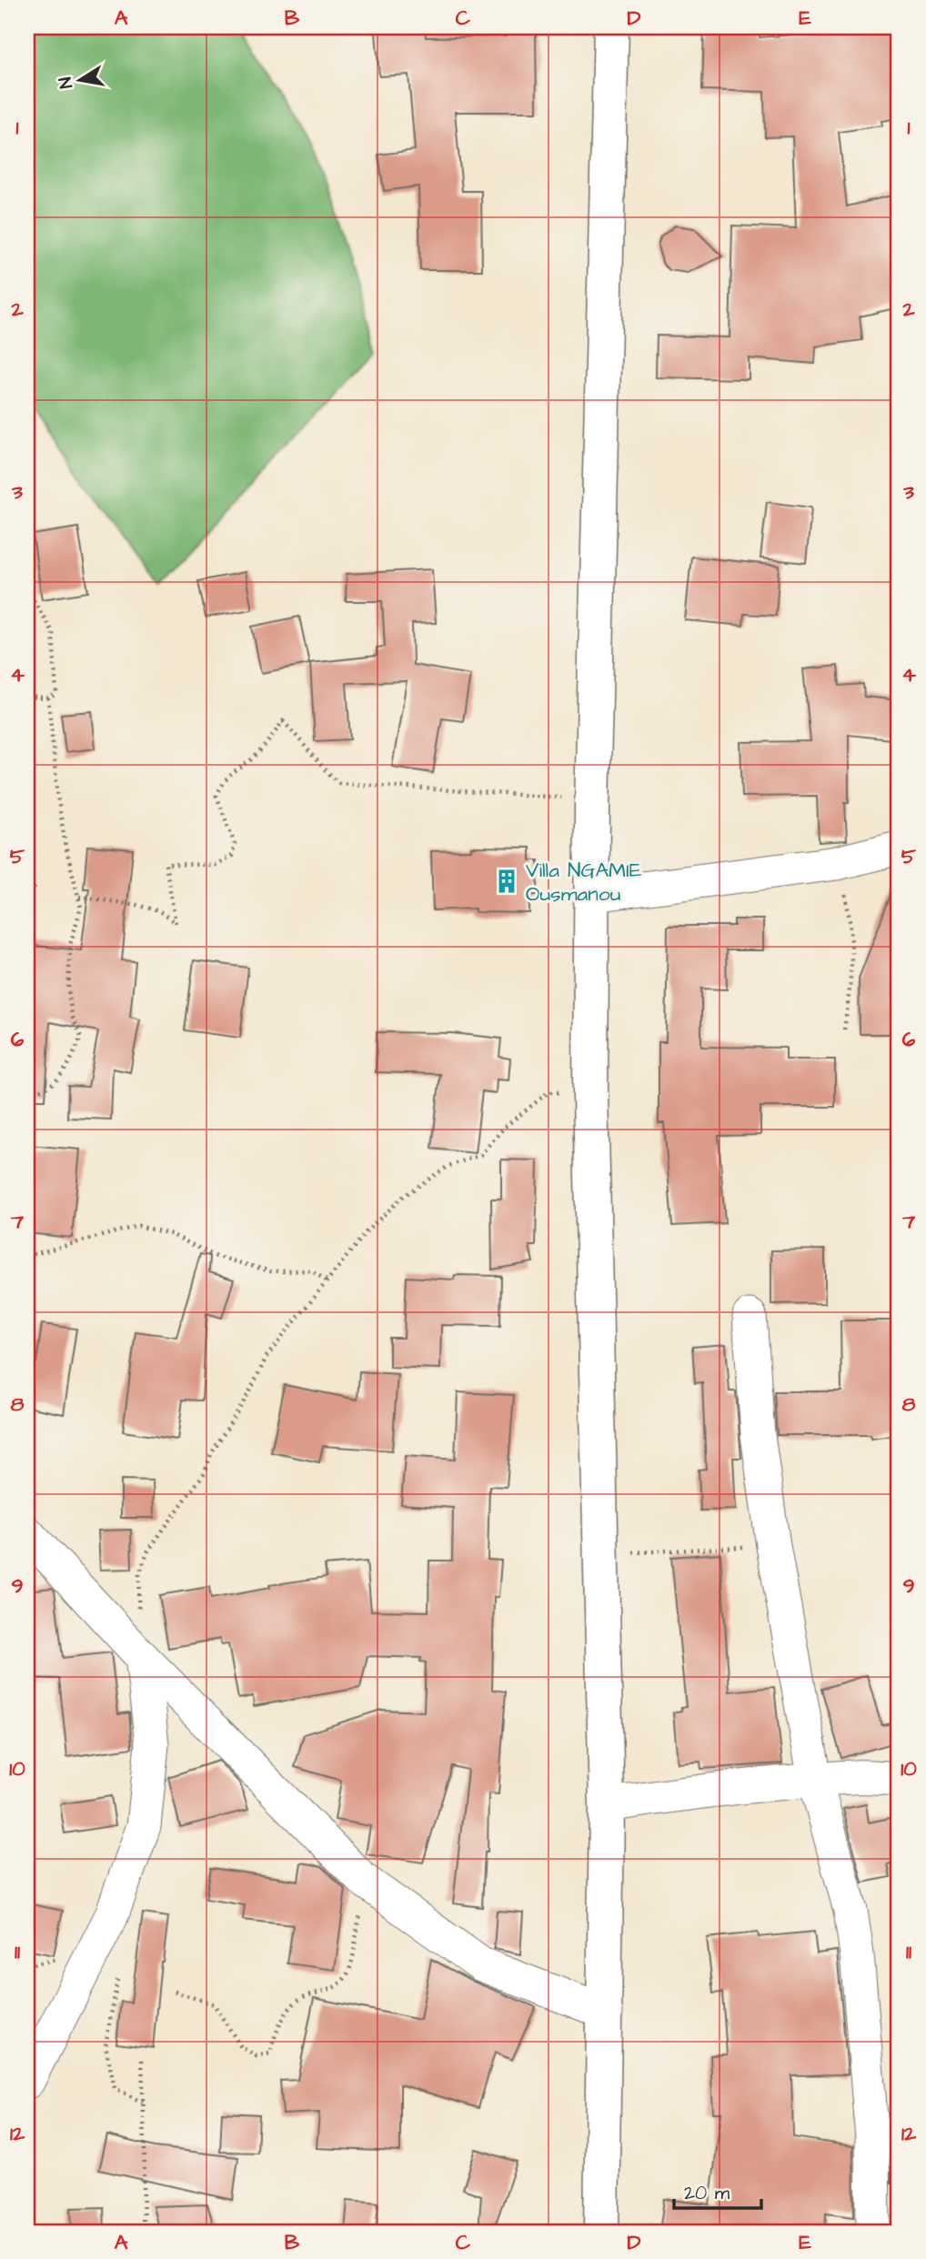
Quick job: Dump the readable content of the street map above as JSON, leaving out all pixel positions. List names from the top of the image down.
{
  "places": {
    "building": ["Villa NGAMIE Ousmanou"]
  },
  "scale_bar": "20 m",
  "north": "left",
  "grid": {
    "columns": [
      "A",
      "B",
      "C",
      "D",
      "E"
    ],
    "rows": [
      "1",
      "2",
      "3",
      "4",
      "5",
      "6",
      "7",
      "8",
      "9",
      "10",
      "11",
      "12"
    ]
  }
}
